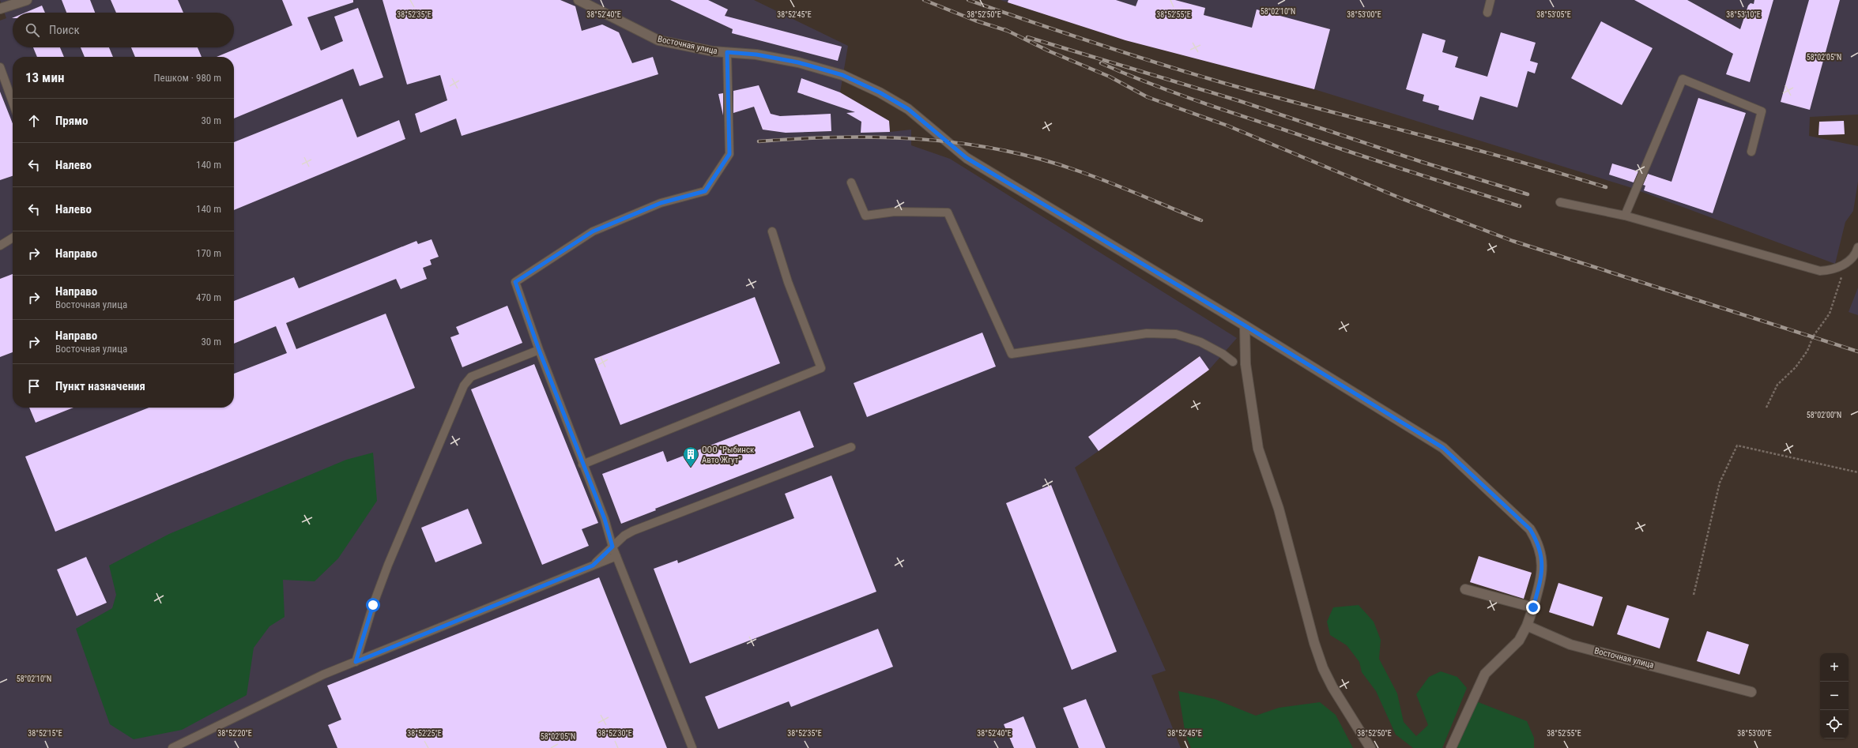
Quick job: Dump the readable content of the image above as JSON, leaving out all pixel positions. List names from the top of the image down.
{
  "streets": {
    "street": ["Восточная улица"]
  },
  "places": {
    "building": ["ООО \"Рыбинск Авто Жгут\""]
  },
  "page": {
    "search": "Поиск",
    "heading": ["13 мин", "Пешком · 980 m"],
    "list": [
      ["Прямо", "30 m"],
      ["Налево", "140 m"],
      ["Налево", "140 m"],
      ["Направо", "170 m"],
      ["Направо", "Восточная улица", "470 m"],
      ["Направо", "Восточная улица", "30 m"],
      "Пункт назначения"
    ],
    "map_buttons": ["+", "−"]
  },
  "coordinates": [
    "58°02'10\"N",
    "38°52'35\"E",
    "38°52'40\"E",
    "38°52'45\"E",
    "38°52'50\"E",
    "38°52'55\"E",
    "38°53'00\"E",
    "38°53'05\"E",
    "38°53'10\"E",
    "58°02'05\"N",
    "58°02'00\"N",
    "38°52'15\"E",
    "38°52'20\"E",
    "38°52'25\"E",
    "38°52'30\"E"
  ]
}
